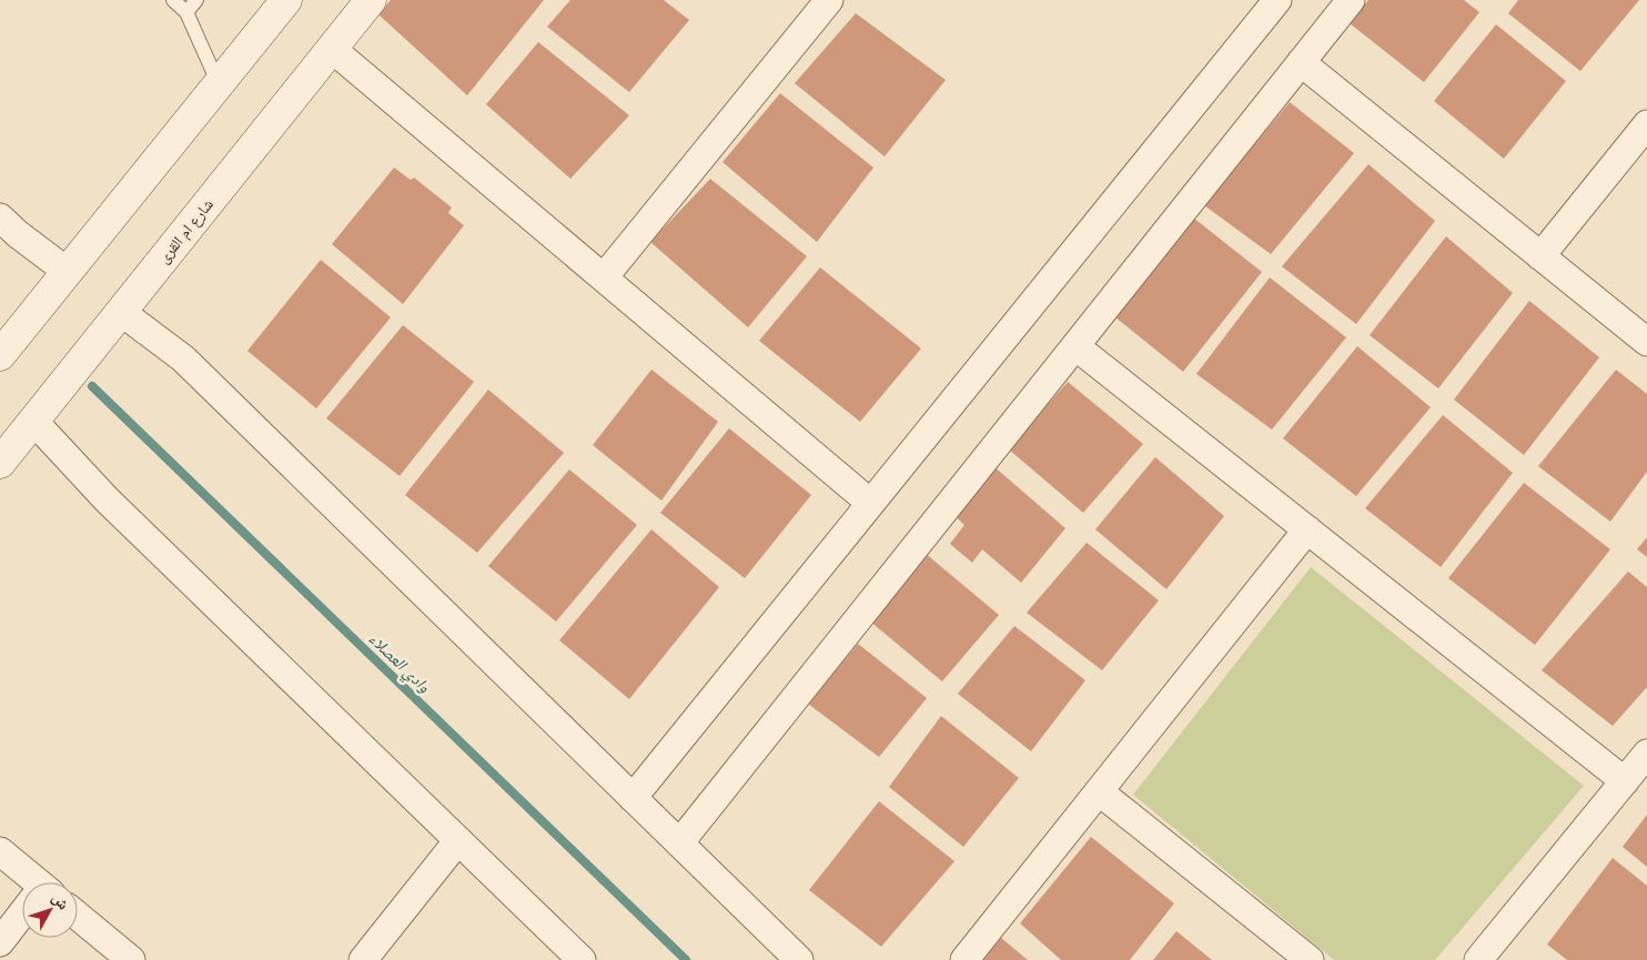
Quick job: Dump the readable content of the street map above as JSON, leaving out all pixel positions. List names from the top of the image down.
{
  "streets": {
    "main road": ["شارع ام القرى"]
  },
  "water": ["وادي العصلاء"],
  "north": "top right"
}
